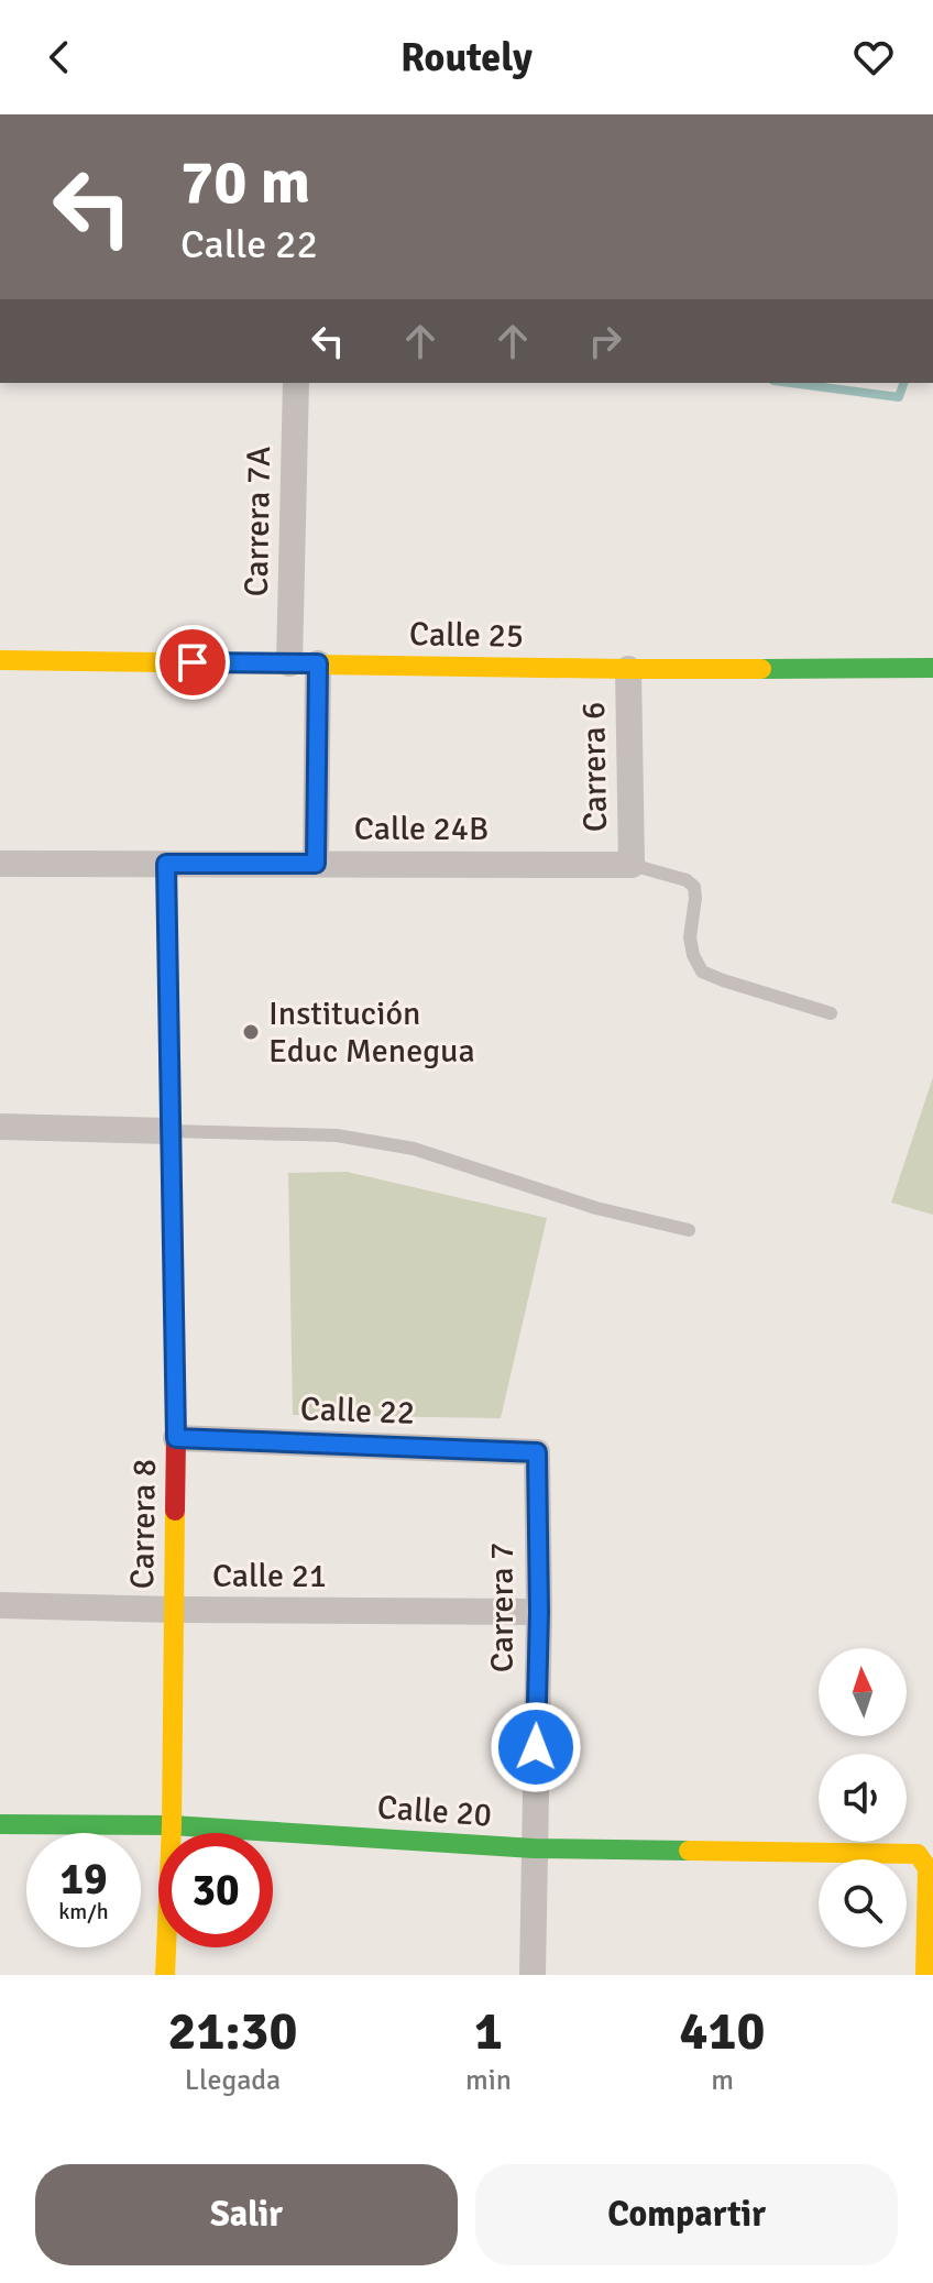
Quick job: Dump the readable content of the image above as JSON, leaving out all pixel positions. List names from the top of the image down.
{
  "streets": {
    "street": [
      "Carrera 7A",
      "Calle 25",
      "Carrera 6",
      "Calle 24B",
      "Calle 22",
      "Carrera 8",
      "Calle 21",
      "Carrera 7",
      "Calle 20"
    ]
  },
  "crossings": [
    ["Carrera 7A", "Calle 25"],
    ["Calle 25", "Carrera 6"],
    ["Carrera 6", "Calle 24B"],
    ["Calle 24B", "Carrera 8"],
    ["Calle 22", "Carrera 8"],
    ["Calle 22", "Carrera 7"],
    ["Carrera 8", "Calle 21"],
    ["Carrera 8", "Calle 20"],
    ["Calle 21", "Carrera 7"],
    ["Carrera 7", "Calle 20"]
  ],
  "places": ["Institución Educ Menegua"],
  "north": "top",
  "page": {
    "header": "Routely",
    "turn": ["70 m", "Calle 22"],
    "speed": "19 km/h",
    "limit": "30",
    "eta": [
      "21:30",
      "Llegada",
      "1",
      "min",
      "410",
      "m"
    ],
    "buttons": ["Salir", "Compartir"]
  }
}
